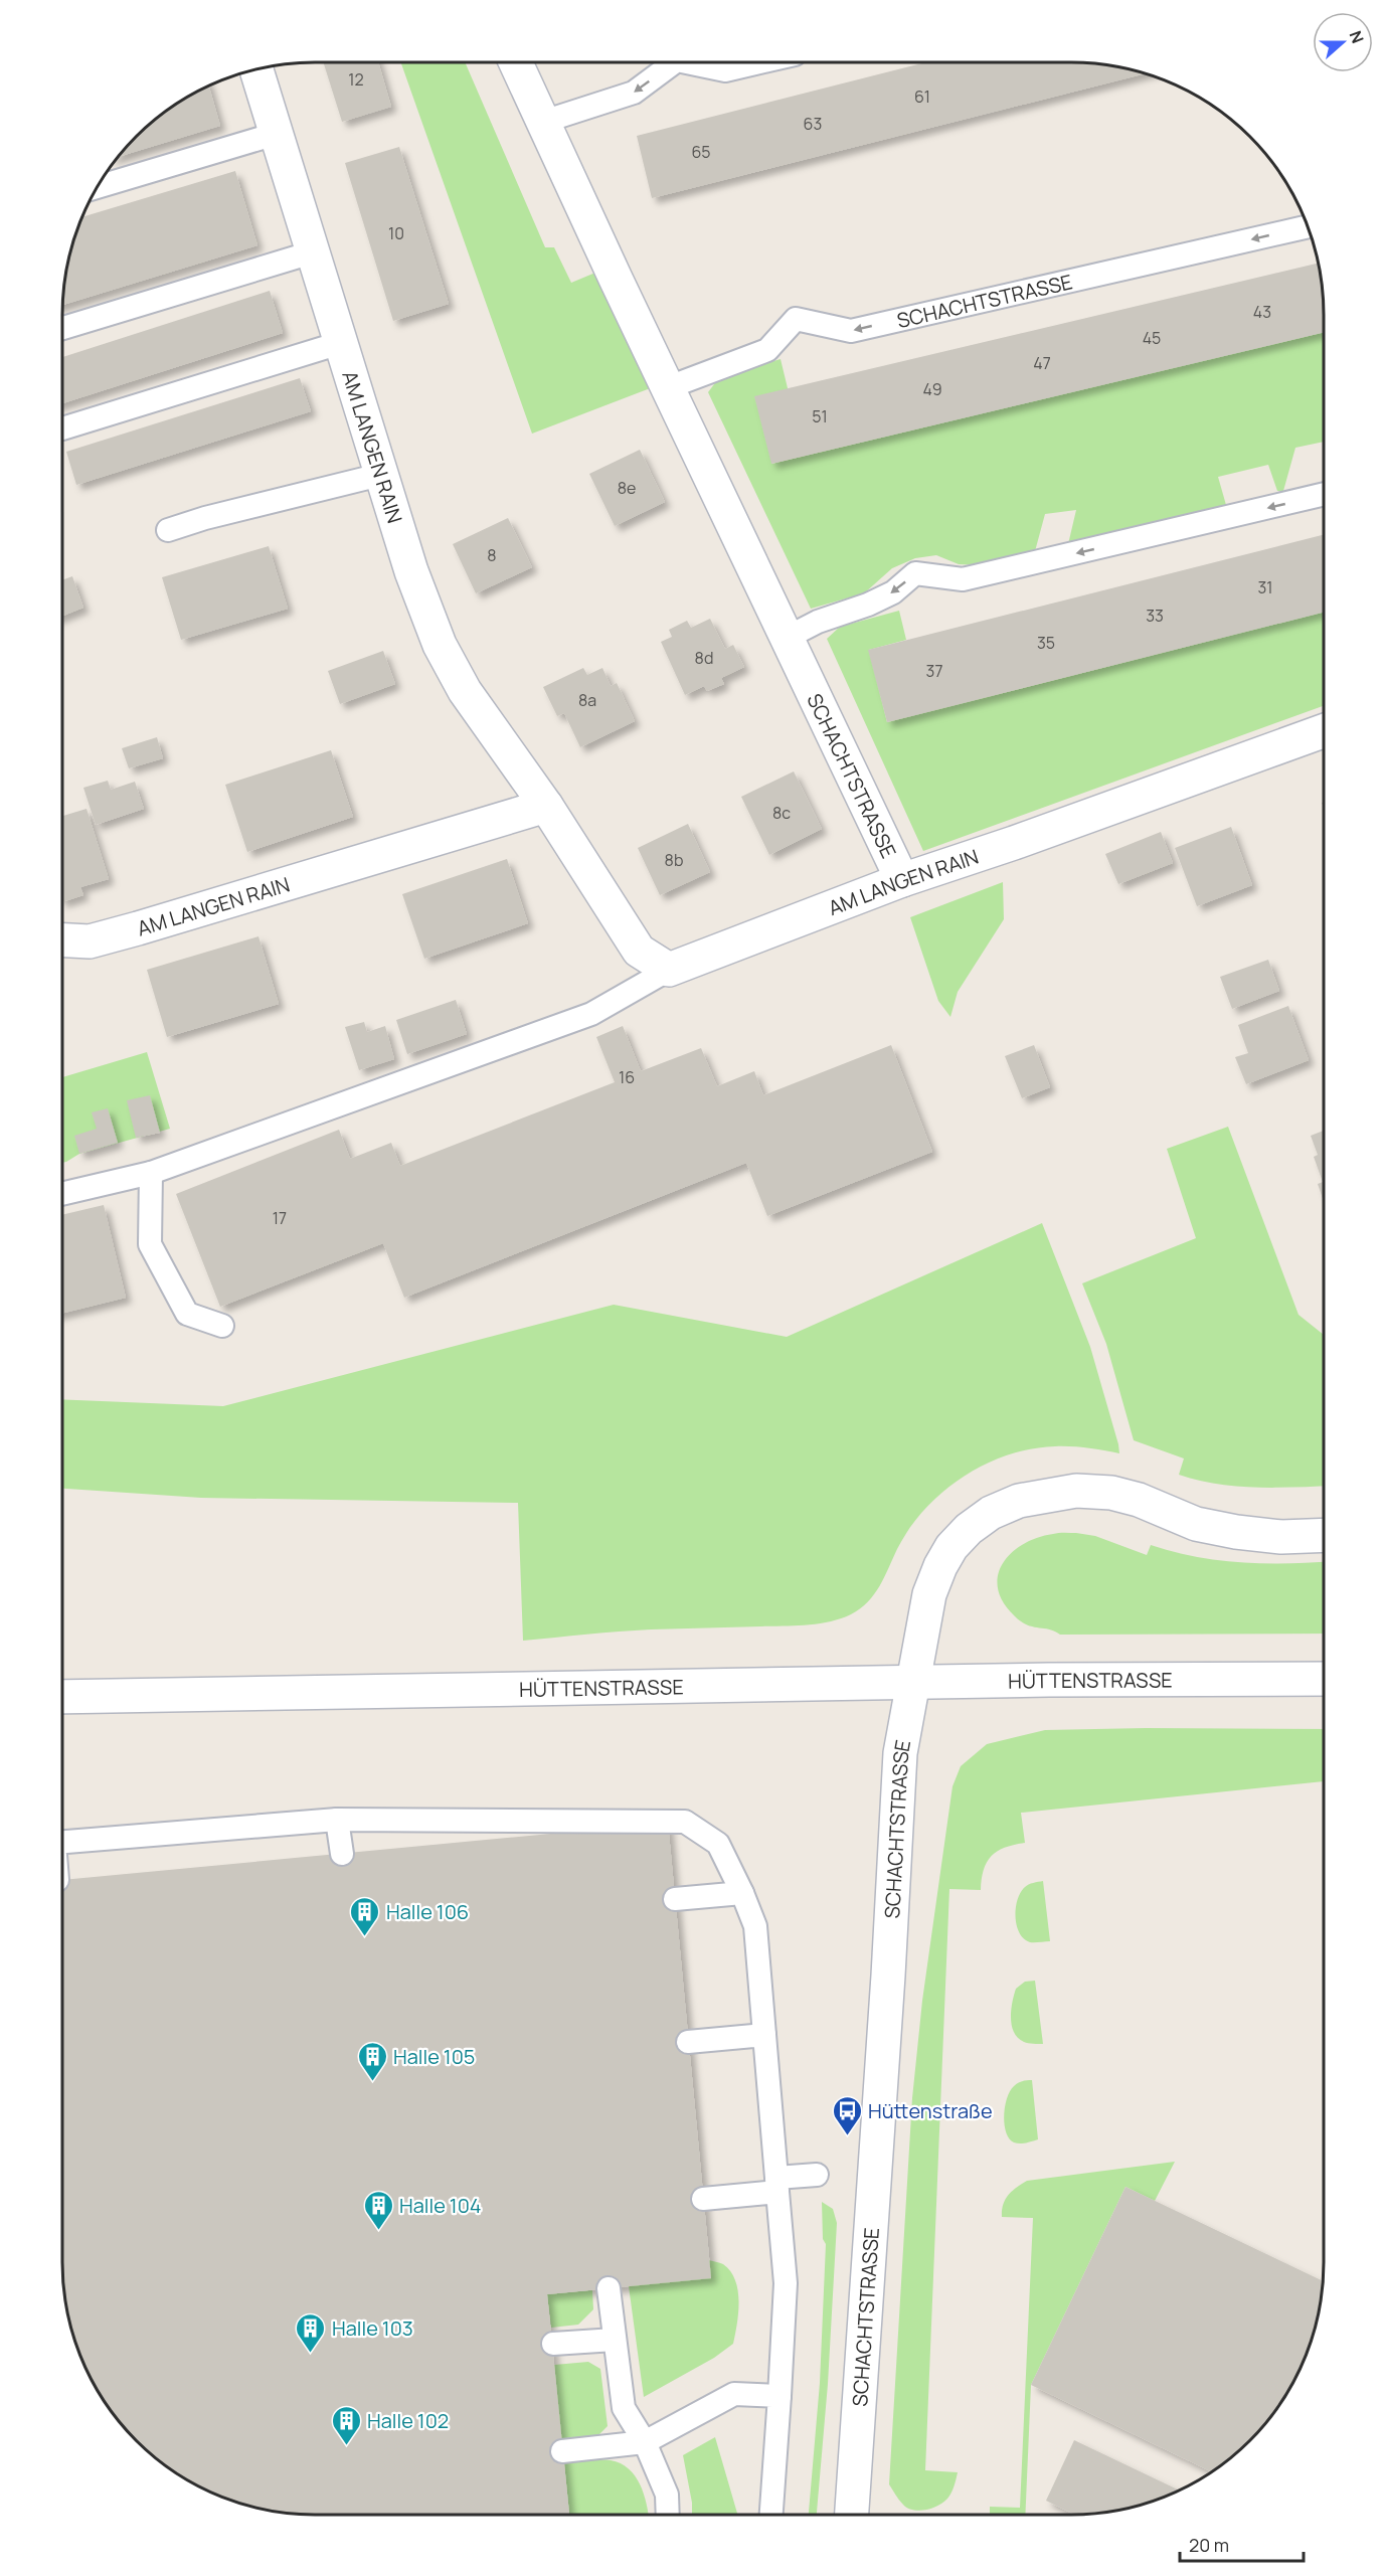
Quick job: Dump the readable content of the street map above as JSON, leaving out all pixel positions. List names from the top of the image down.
{
  "streets": {
    "street": ["SCHACHTSTRASSE", "AM LANGEN RAIN", "HÜTTENSTRASSE"]
  },
  "crossings": [
    ["SCHACHTSTRASSE", "AM LANGEN RAIN"],
    ["SCHACHTSTRASSE", "HÜTTENSTRASSE"]
  ],
  "places": {
    "building": [
      "Halle 106",
      "Halle 105",
      "Halle 104",
      "Halle 103",
      "Halle 102"
    ],
    "bus stop": ["Hüttenstraße"]
  },
  "house_numbers": [
    "12",
    "61",
    "63",
    "65",
    "10",
    "43",
    "45",
    "47",
    "49",
    "51",
    "8e",
    "8",
    "31",
    "33",
    "35",
    "8d",
    "37",
    "8a",
    "8c",
    "8b",
    "16",
    "17"
  ],
  "scale_bar": "20 m",
  "north": "right"
}
